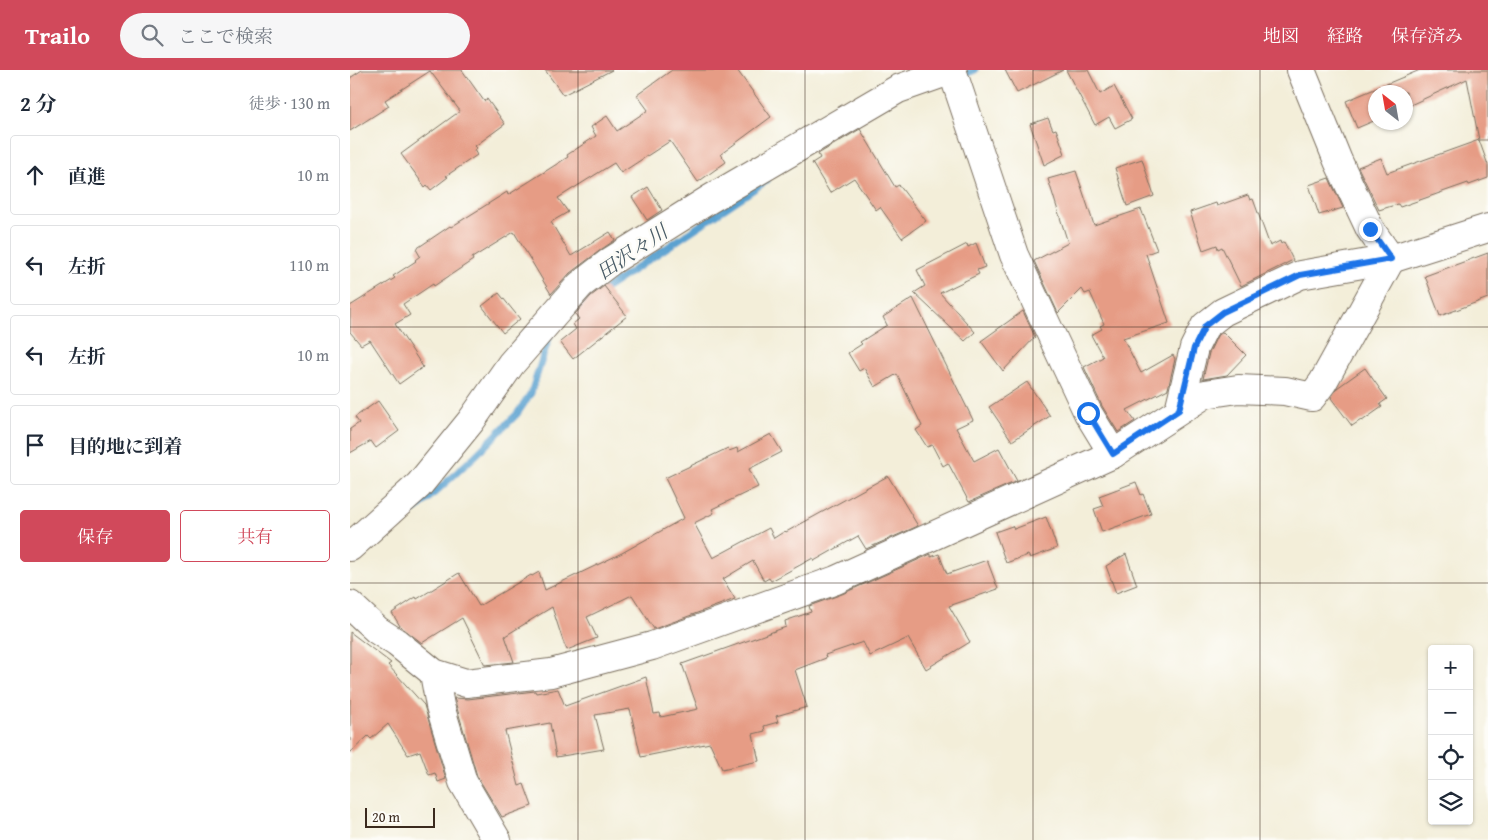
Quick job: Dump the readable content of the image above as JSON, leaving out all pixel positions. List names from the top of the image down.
{
  "water": ["田沢々川"],
  "scale_bar": "20 m",
  "north": "top left",
  "page": {
    "header": "Trailo",
    "search": "ここで検索",
    "nav": ["地図", "経路", "保存済み"],
    "heading": ["2 分", "徒歩 · 130 m"],
    "list": [
      ["直進", "10 m"],
      ["左折", "110 m"],
      ["左折", "10 m"],
      "目的地に到着"
    ],
    "buttons": ["保存", "共有"],
    "map_buttons": ["+", "−"],
    "scale": "20 m"
  }
}
